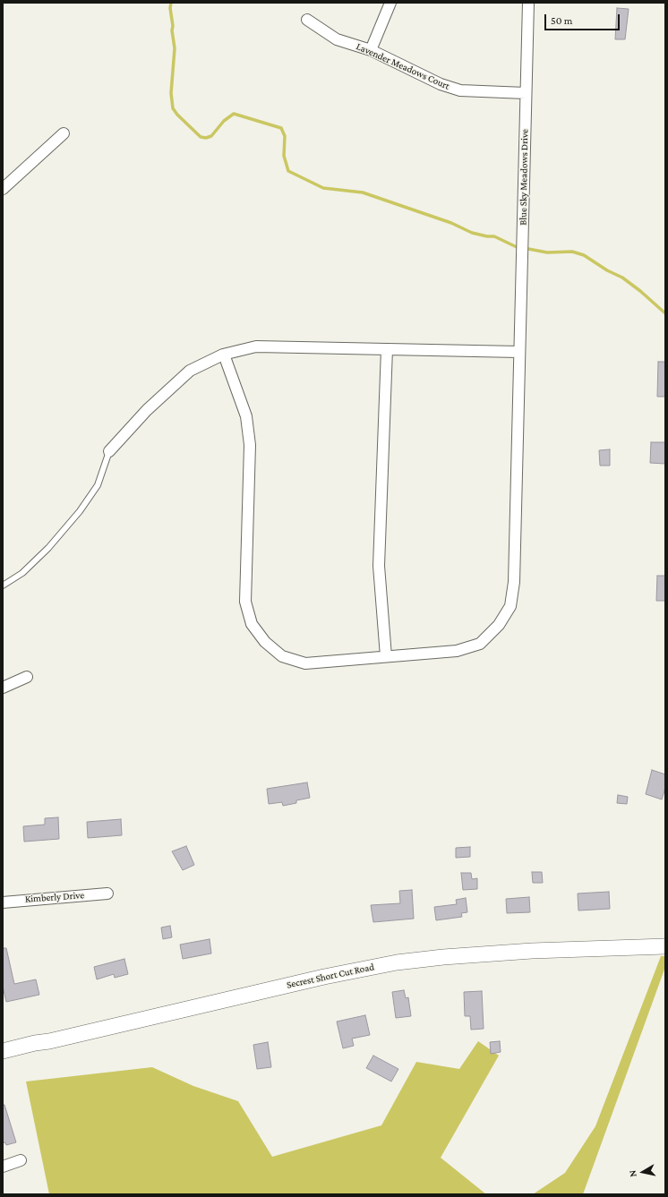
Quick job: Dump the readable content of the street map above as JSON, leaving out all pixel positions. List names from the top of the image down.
{
  "streets": {
    "main road": ["Secrest Short Cut Road"],
    "street": ["Lavender Meadows Court", "Blue Sky Meadows Drive", "Kimberly Drive"]
  },
  "crossings": [
    ["Lavender Meadows Court", "Blue Sky Meadows Drive"]
  ],
  "scale_bar": "50 m",
  "north": "left"
}
